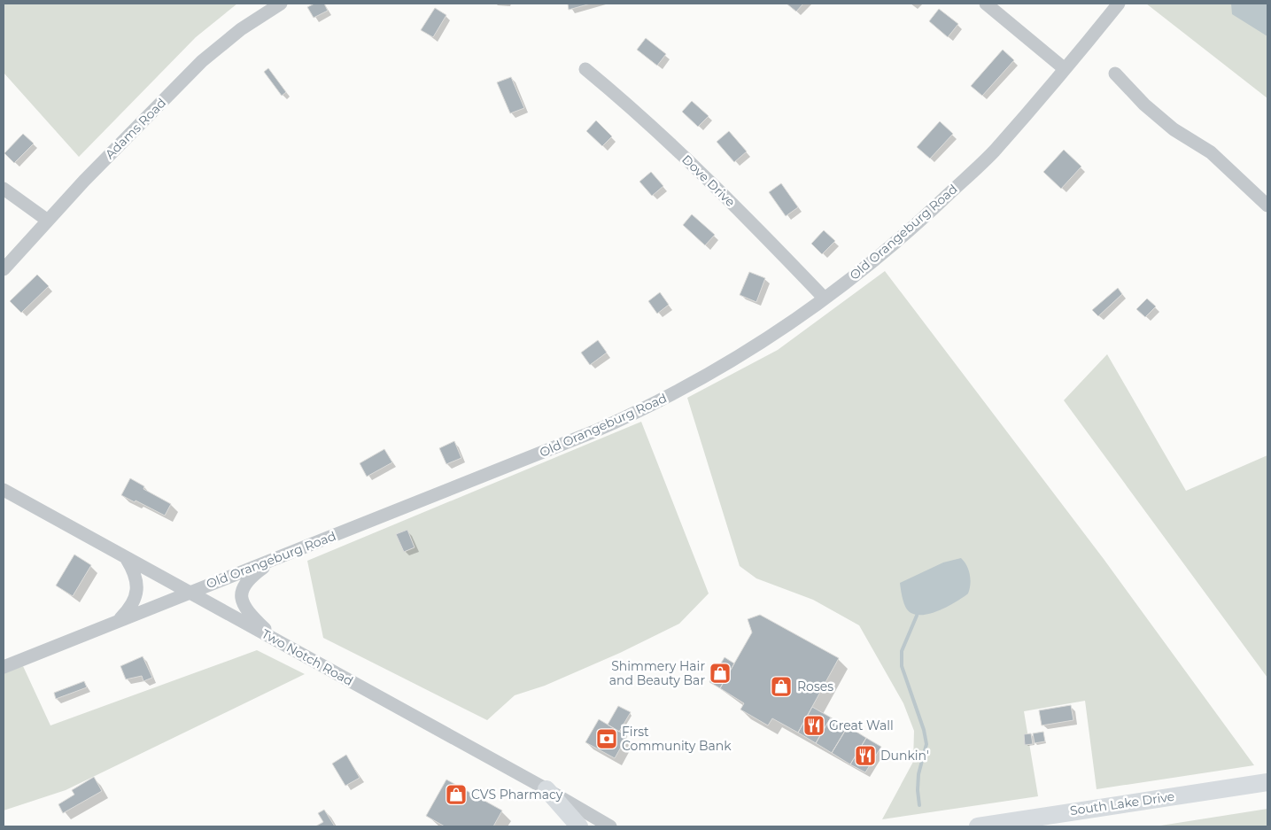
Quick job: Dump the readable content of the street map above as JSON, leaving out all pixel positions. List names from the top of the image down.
{
  "streets": {
    "main road": ["South Lake Drive"],
    "street": [
      "Adams Road",
      "Dove Drive",
      "Old Orangeburg Road",
      "Two Notch Road"
    ]
  },
  "crossings": [
    ["Dove Drive", "Old Orangeburg Road"],
    ["Old Orangeburg Road", "Two Notch Road"]
  ],
  "places": {
    "shop": ["Shimmery Hair and Beauty Bar", "Roses", "CVS Pharmacy"],
    "restaurant": ["Great Wall", "Dunkin'"],
    "bank": ["First Community Bank"]
  }
}
